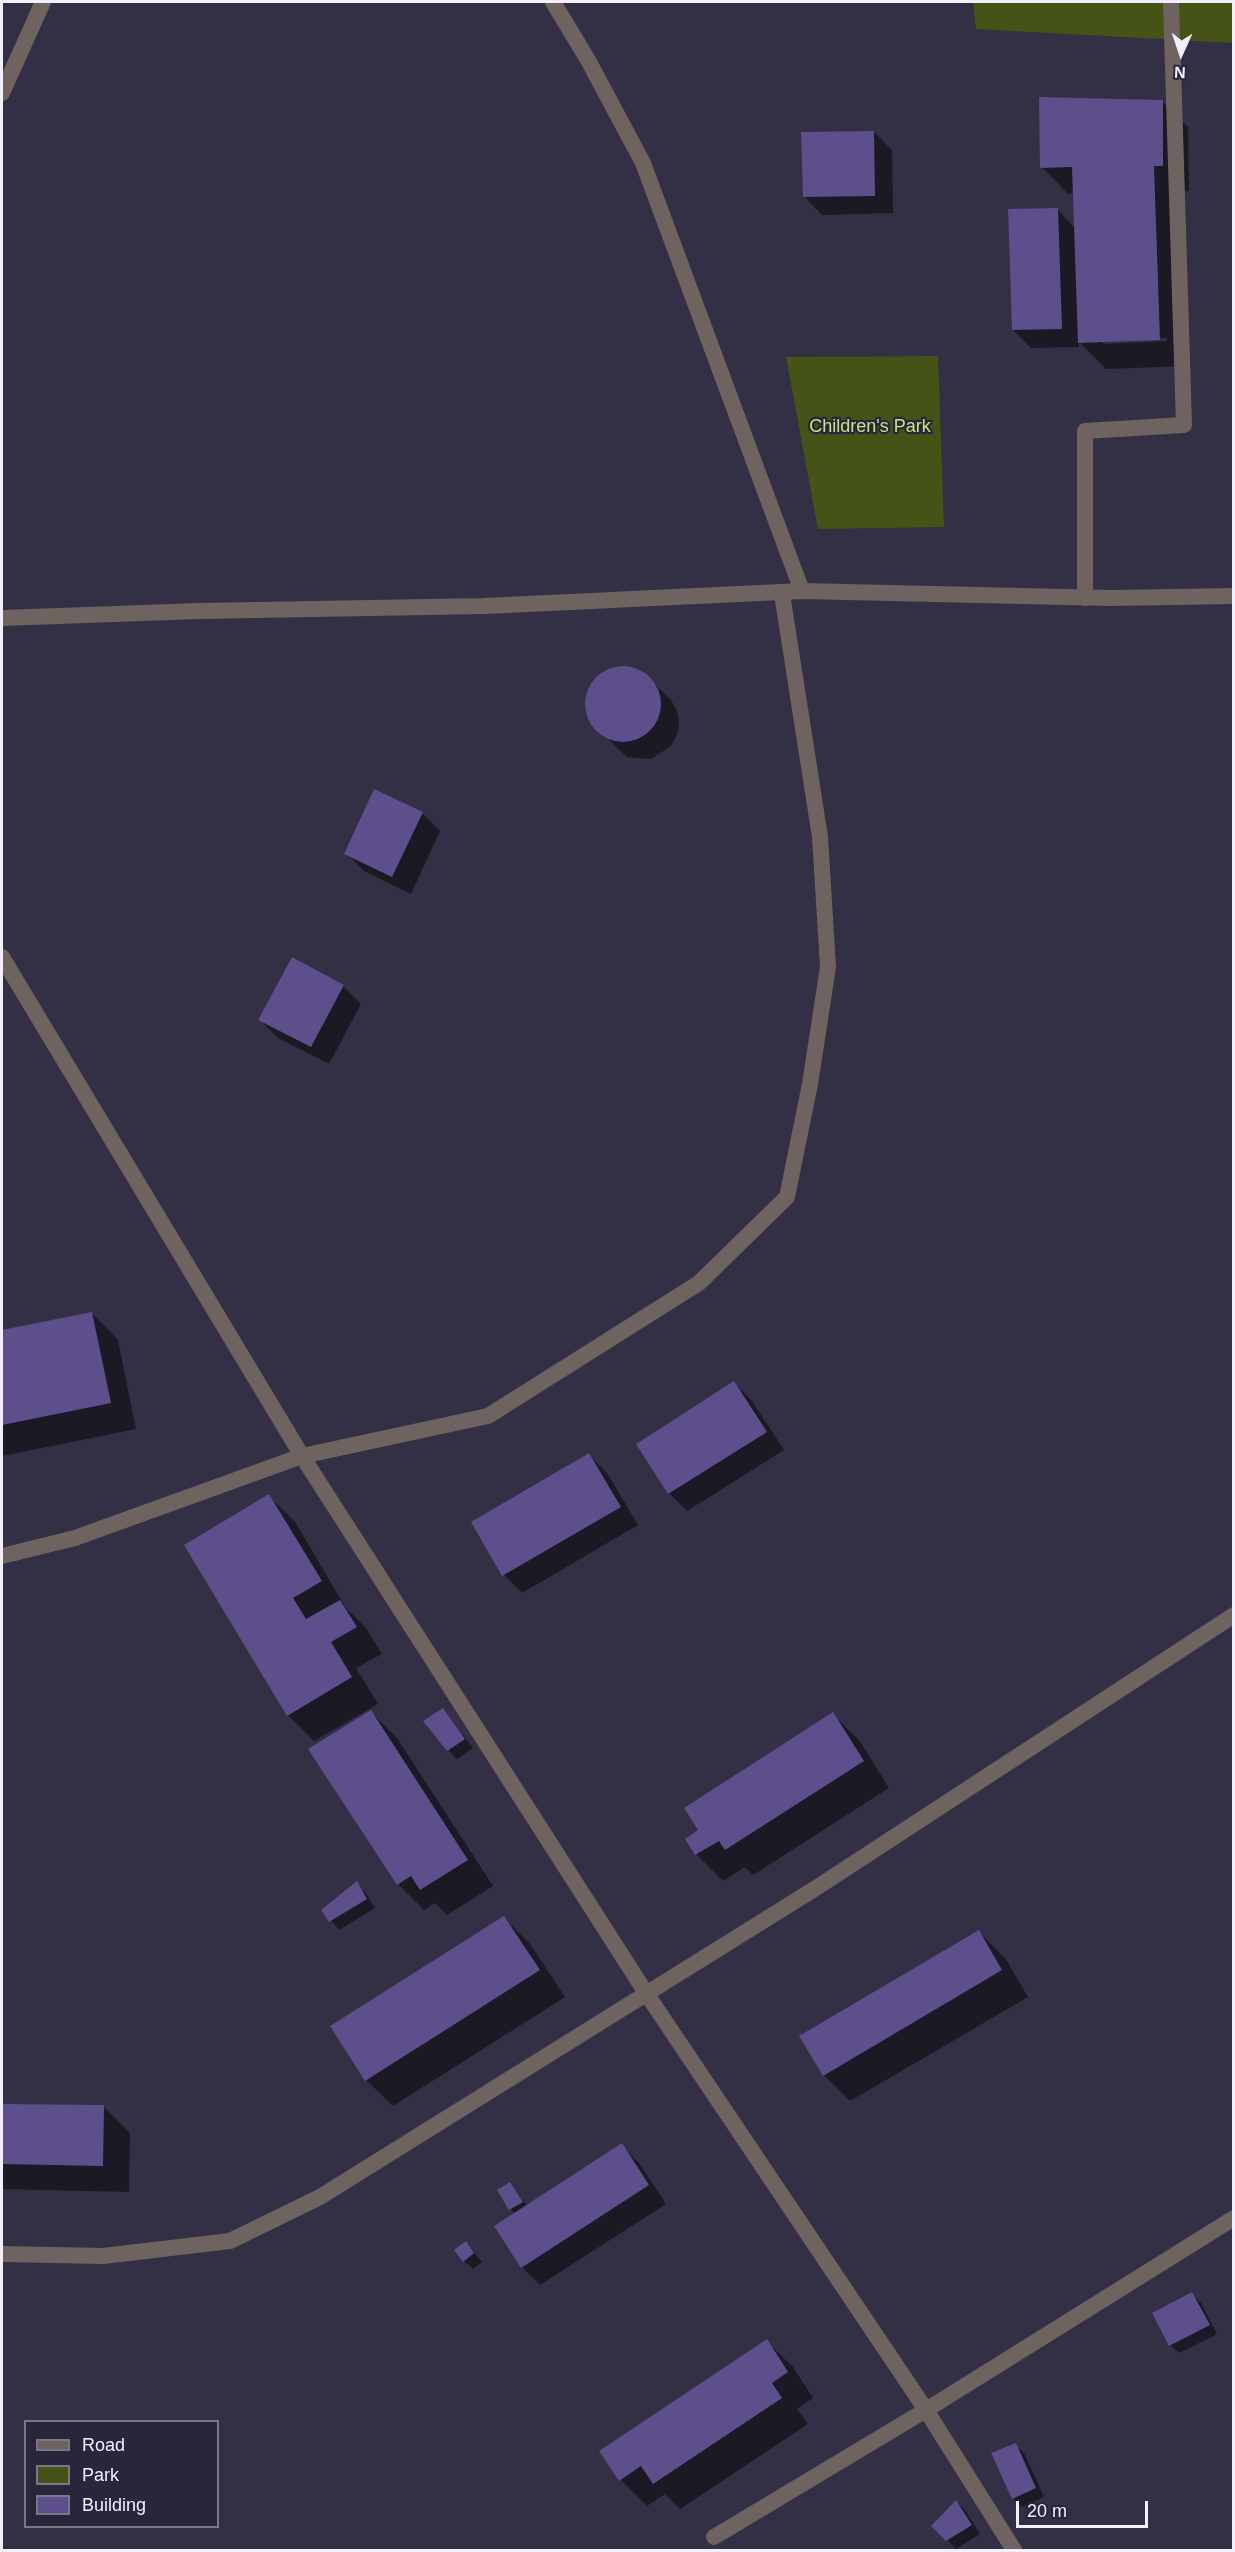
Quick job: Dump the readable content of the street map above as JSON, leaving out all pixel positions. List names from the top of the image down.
{
  "parks": ["Children's Park"],
  "legend": ["Road", "Park", "Building"],
  "scale_bar": "20 m",
  "north": "bottom"
}
